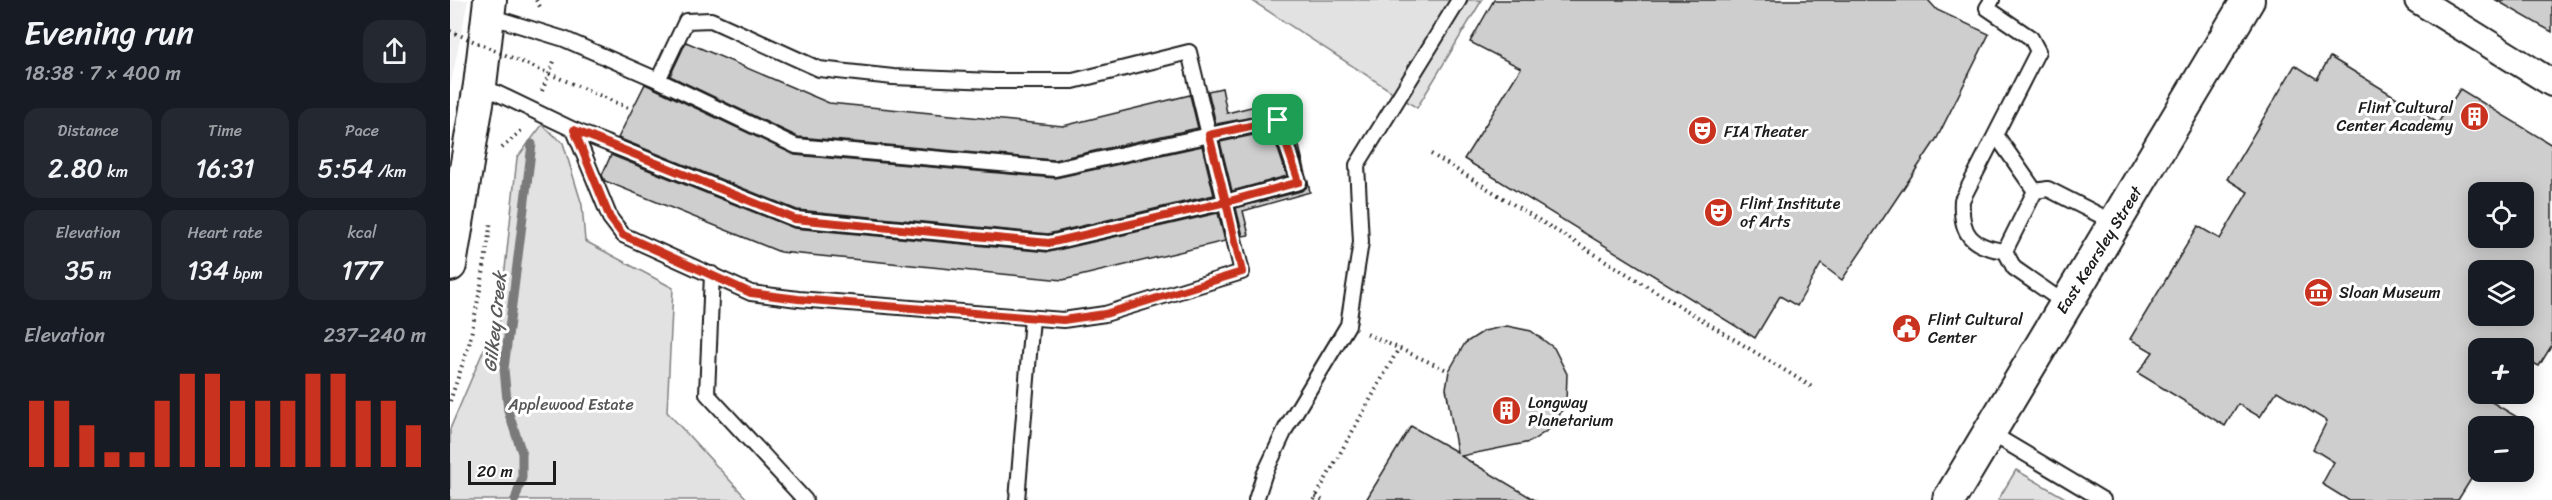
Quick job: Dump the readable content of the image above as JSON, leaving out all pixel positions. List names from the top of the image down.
{
  "streets": {
    "street": ["East Kearsley Street"]
  },
  "water": ["Gilkey Creek"],
  "parks": ["Applewood Estate"],
  "places": {
    "building": ["Flint Cultural Center Academy", "Longway Planetarium"],
    "theatre": ["FIA Theater", "Flint Institute of Arts"],
    "museum": ["Sloan Museum"],
    "public building": ["Flint Cultural Center"]
  },
  "scale_bar": "20 m",
  "page": {
    "heading": ["Evening run", "18:38 · 7 × 400 m"],
    "stats": [
      ["Distance", "2.80 km"],
      ["Time", "16:31"],
      ["Pace", "5:54 /km"],
      ["Elevation", "35 m"],
      ["Heart rate", "134 bpm"],
      ["kcal", "177"]
    ],
    "map_buttons": ["+", "−"],
    "chart": ["Elevation", "237–240 m"],
    "scale": "20 m"
  }
}
